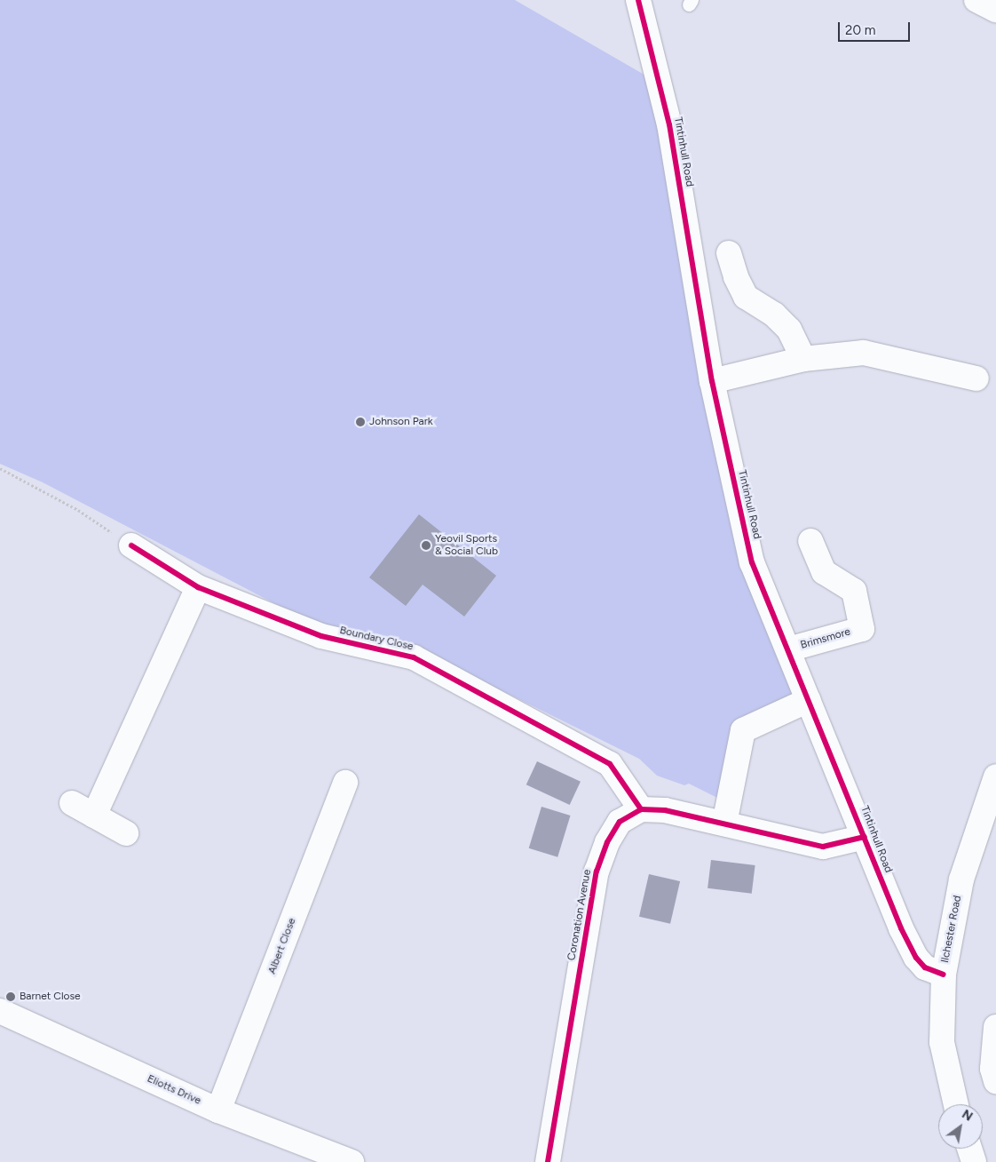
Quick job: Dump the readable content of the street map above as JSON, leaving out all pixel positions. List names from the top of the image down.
{
  "streets": {
    "main road": [
      "Tintinhull Road",
      "Boundary Close",
      "Brimsmore",
      "Coronation Avenue",
      "Ilchester Road",
      "Albert Close",
      "Eliotts Drive"
    ]
  },
  "crossings": [
    ["Tintinhull Road", "Brimsmore"],
    ["Tintinhull Road", "Ilchester Road"],
    ["Boundary Close", "Coronation Avenue"],
    ["Albert Close", "Eliotts Drive"]
  ],
  "places": ["Johnson Park", "Yeovil Sports & Social Club", "Barnet Close"],
  "scale_bar": "20 m",
  "north": "top right"
}
